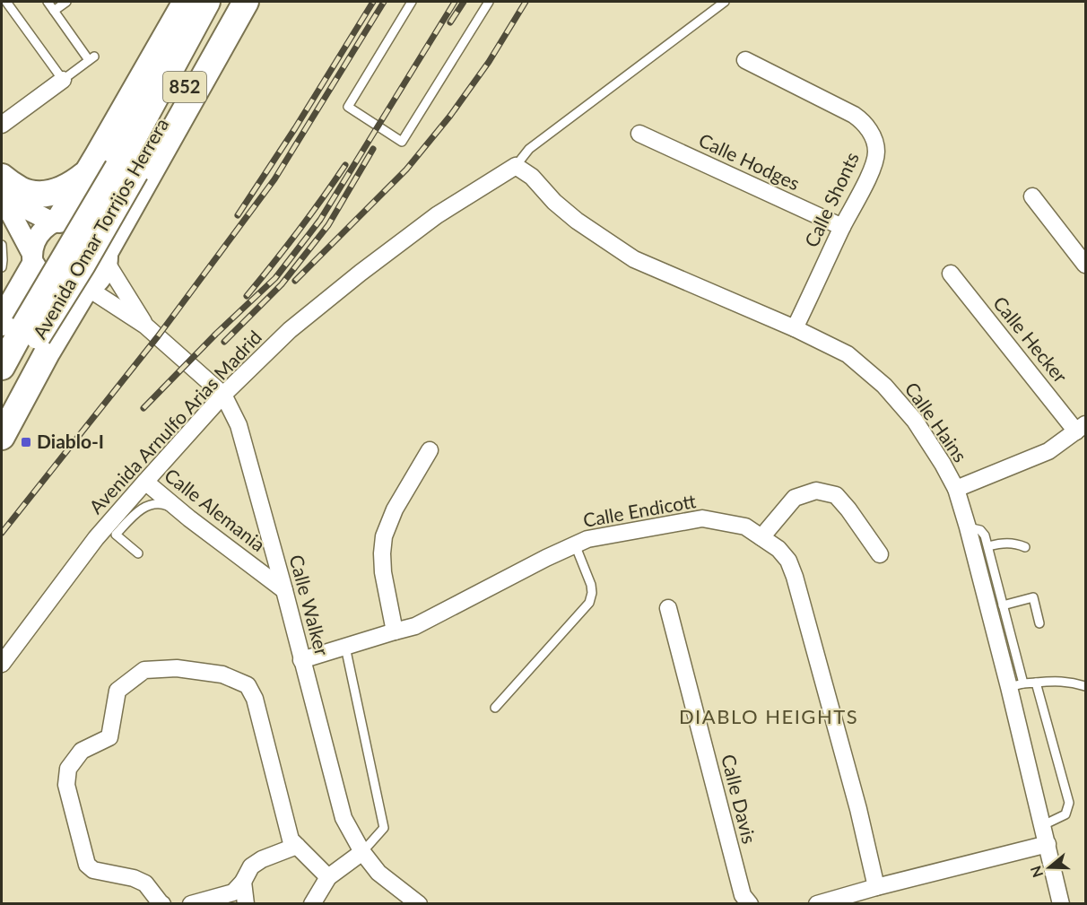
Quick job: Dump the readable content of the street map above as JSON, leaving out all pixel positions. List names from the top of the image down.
{
  "streets": {
    "main road": ["852", "Avenida Omar Torrijos Herrera"],
    "street": [
      "Calle Hodges",
      "Calle Shonts",
      "Calle Hecker",
      "Avenida Arnulfo Arias Madrid",
      "Calle Hains",
      "Calle Alemania",
      "Calle Endicott",
      "Calle Walker",
      "Calle Davis"
    ]
  },
  "crossings": [
    ["Calle Hodges", "Calle Shonts"],
    ["Calle Shonts", "Calle Hains"],
    ["Avenida Arnulfo Arias Madrid", "Calle Hains"],
    ["Avenida Arnulfo Arias Madrid", "Calle Alemania"],
    ["Avenida Arnulfo Arias Madrid", "Calle Walker"],
    ["Calle Alemania", "Calle Walker"],
    ["Calle Endicott", "Calle Walker"]
  ],
  "districts": ["DIABLO HEIGHTS"],
  "places": {
    "transit": ["Diablo-I"]
  },
  "north": "left"
}
